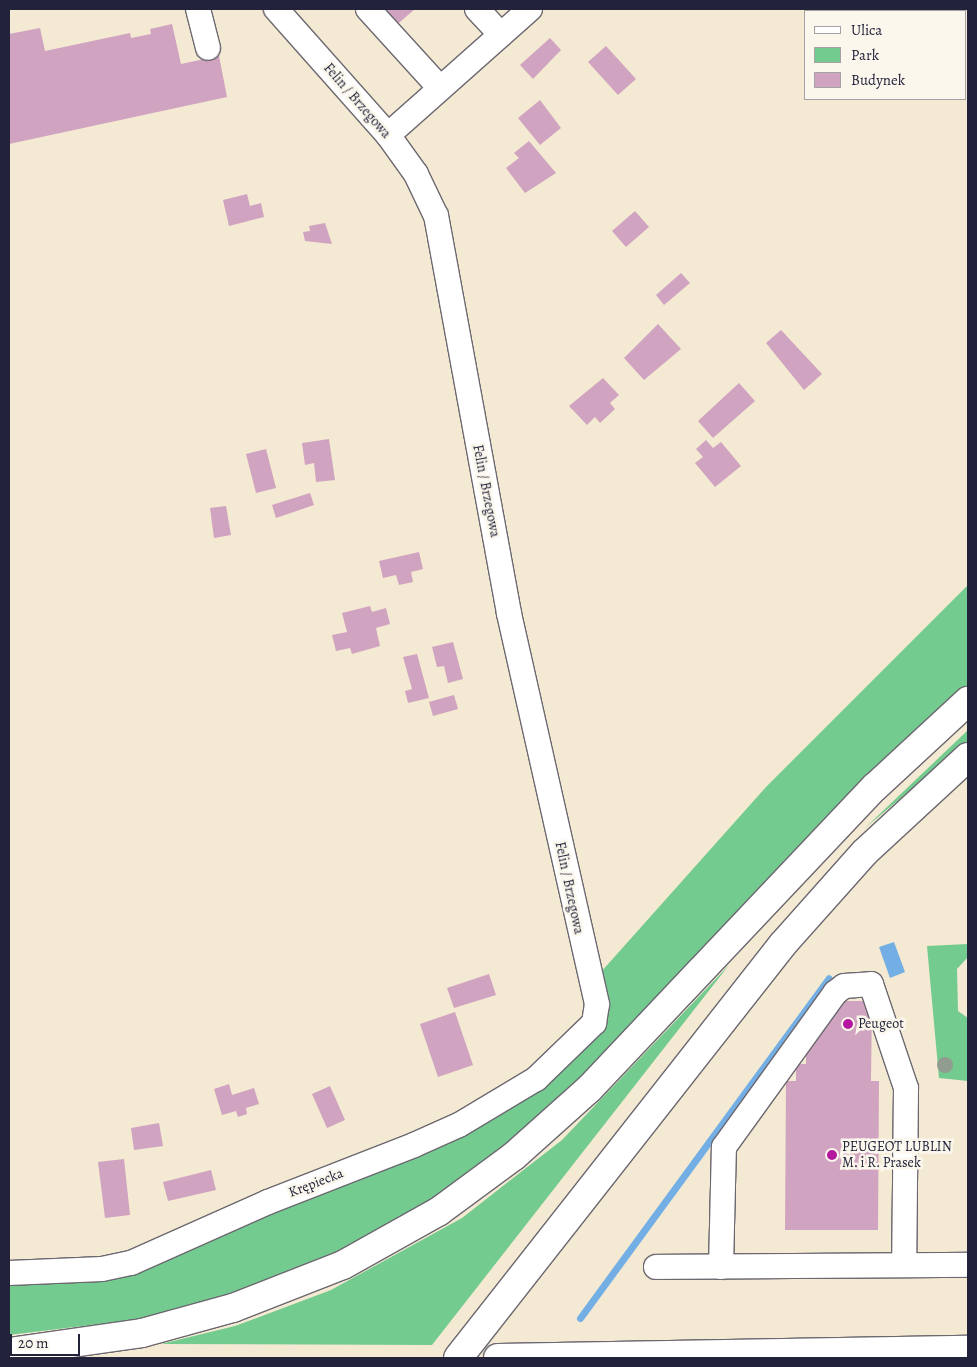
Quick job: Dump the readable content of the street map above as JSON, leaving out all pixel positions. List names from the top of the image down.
{
  "streets": {
    "street": ["Felin / Brzegowa", "Krępiecka"]
  },
  "crossings": [
    ["Felin / Brzegowa", "Krępiecka"]
  ],
  "places": ["Peugeot", "PEUGEOT LUBLIN M. i R. Prasek"],
  "legend": ["Ulica", "Park", "Budynek"],
  "scale_bar": "20 m"
}
